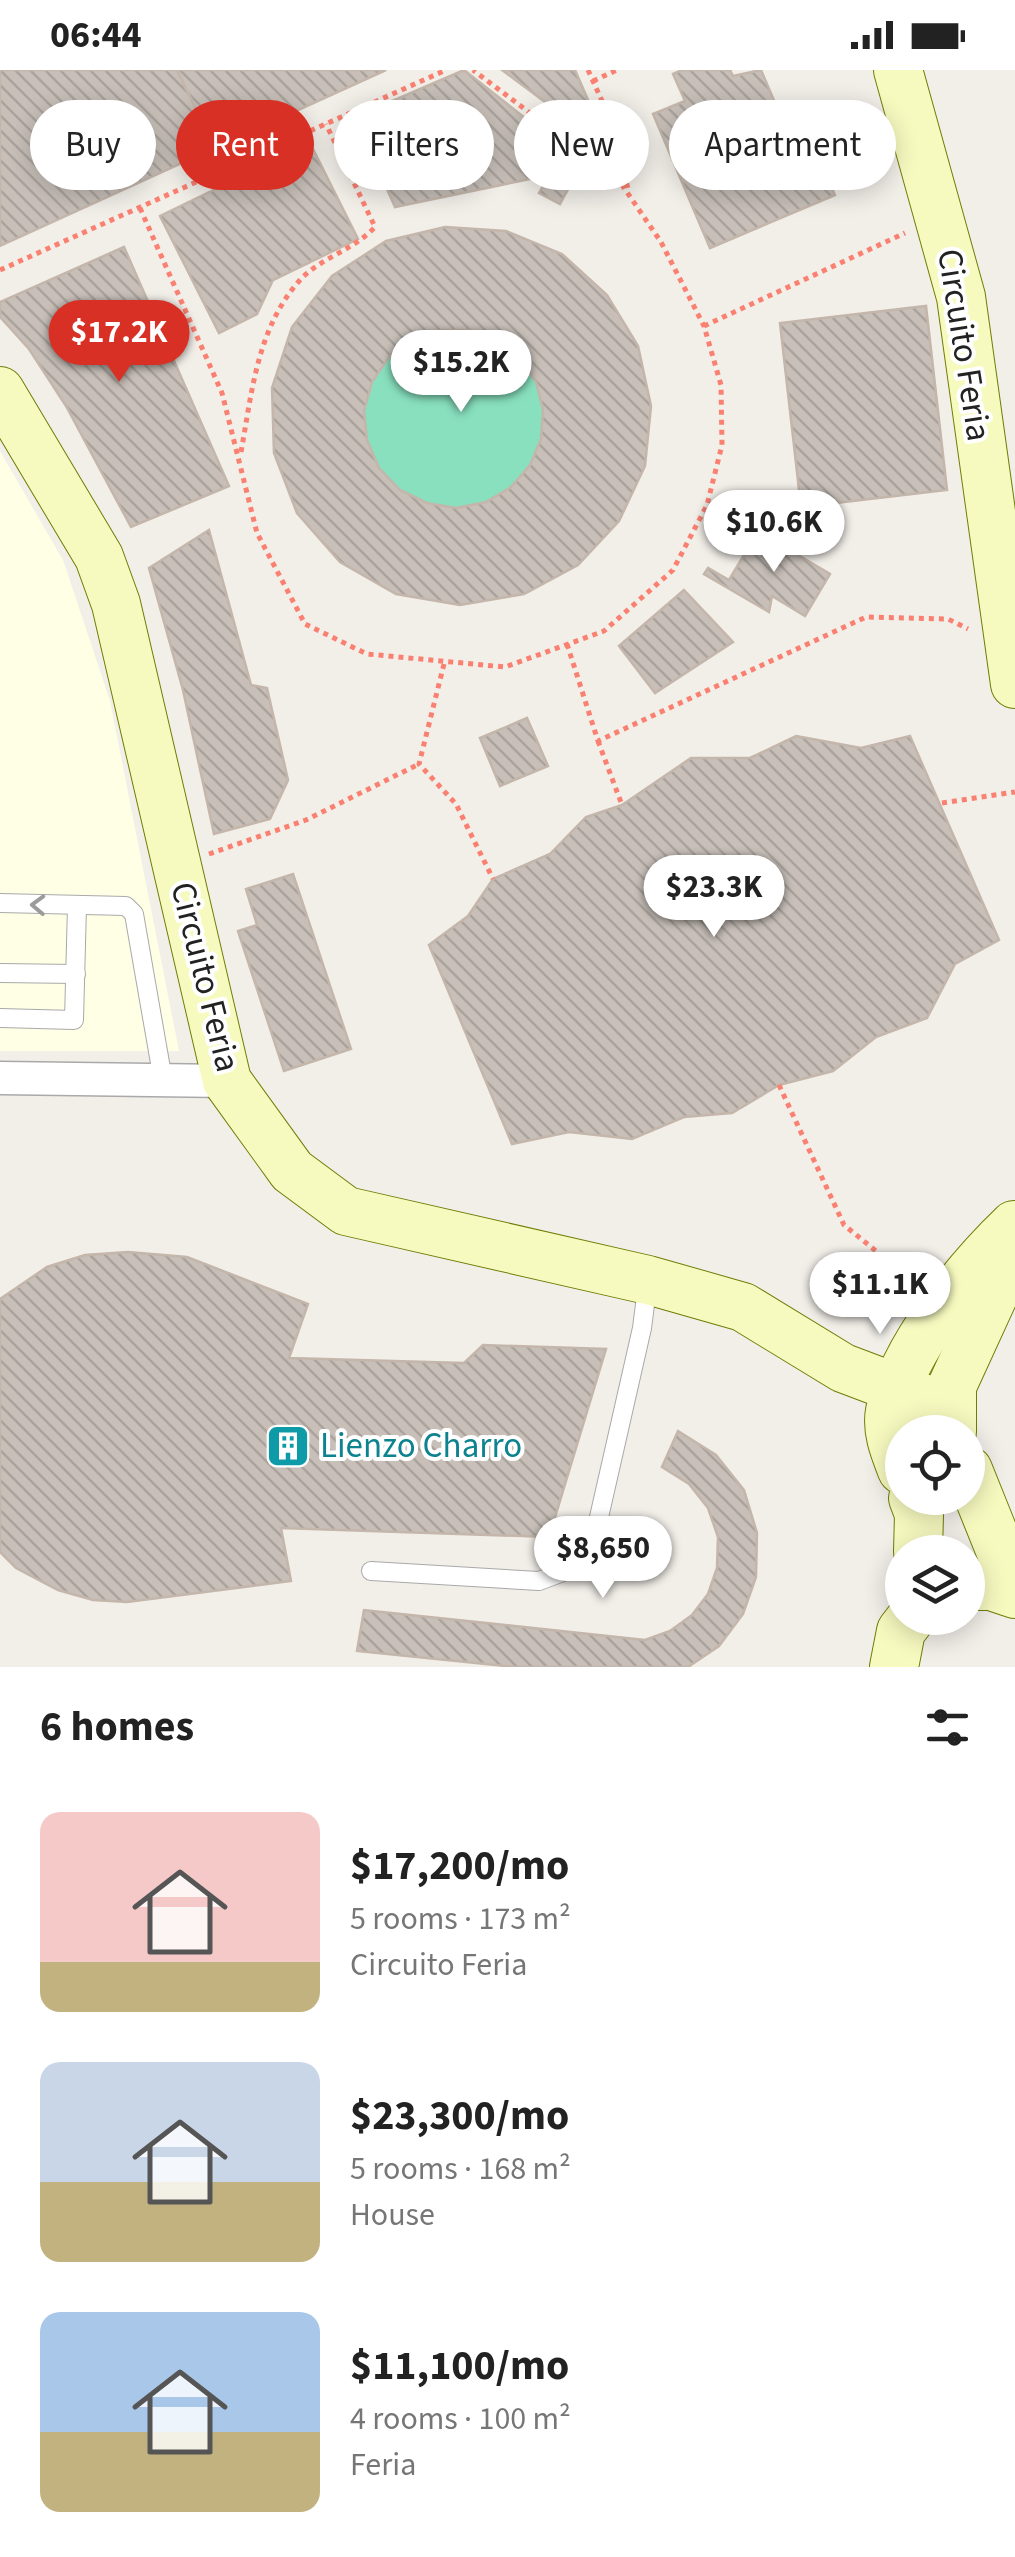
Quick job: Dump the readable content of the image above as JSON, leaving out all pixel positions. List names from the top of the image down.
{
  "streets": {
    "street": ["Circuito Feria"]
  },
  "places": {
    "building": ["Lienzo Charro"]
  },
  "page": {
    "status": "06:44",
    "chip": [
      "Buy",
      "Rent",
      "Filters",
      "New",
      "Apartment"
    ],
    "price": [
      "$17.2K",
      "$15.2K",
      "$10.6K",
      "$23.3K",
      "$11.1K",
      "$8,650"
    ],
    "heading": "6 homes",
    "list": [
      {
        "name": "$17,200/mo",
        "note": "5 rooms · 173 m² · Circuito Feria"
      },
      {
        "name": "$23,300/mo",
        "note": "5 rooms · 168 m² · House"
      },
      {
        "name": "$11,100/mo",
        "note": "4 rooms · 100 m² · Feria"
      }
    ]
  }
}
